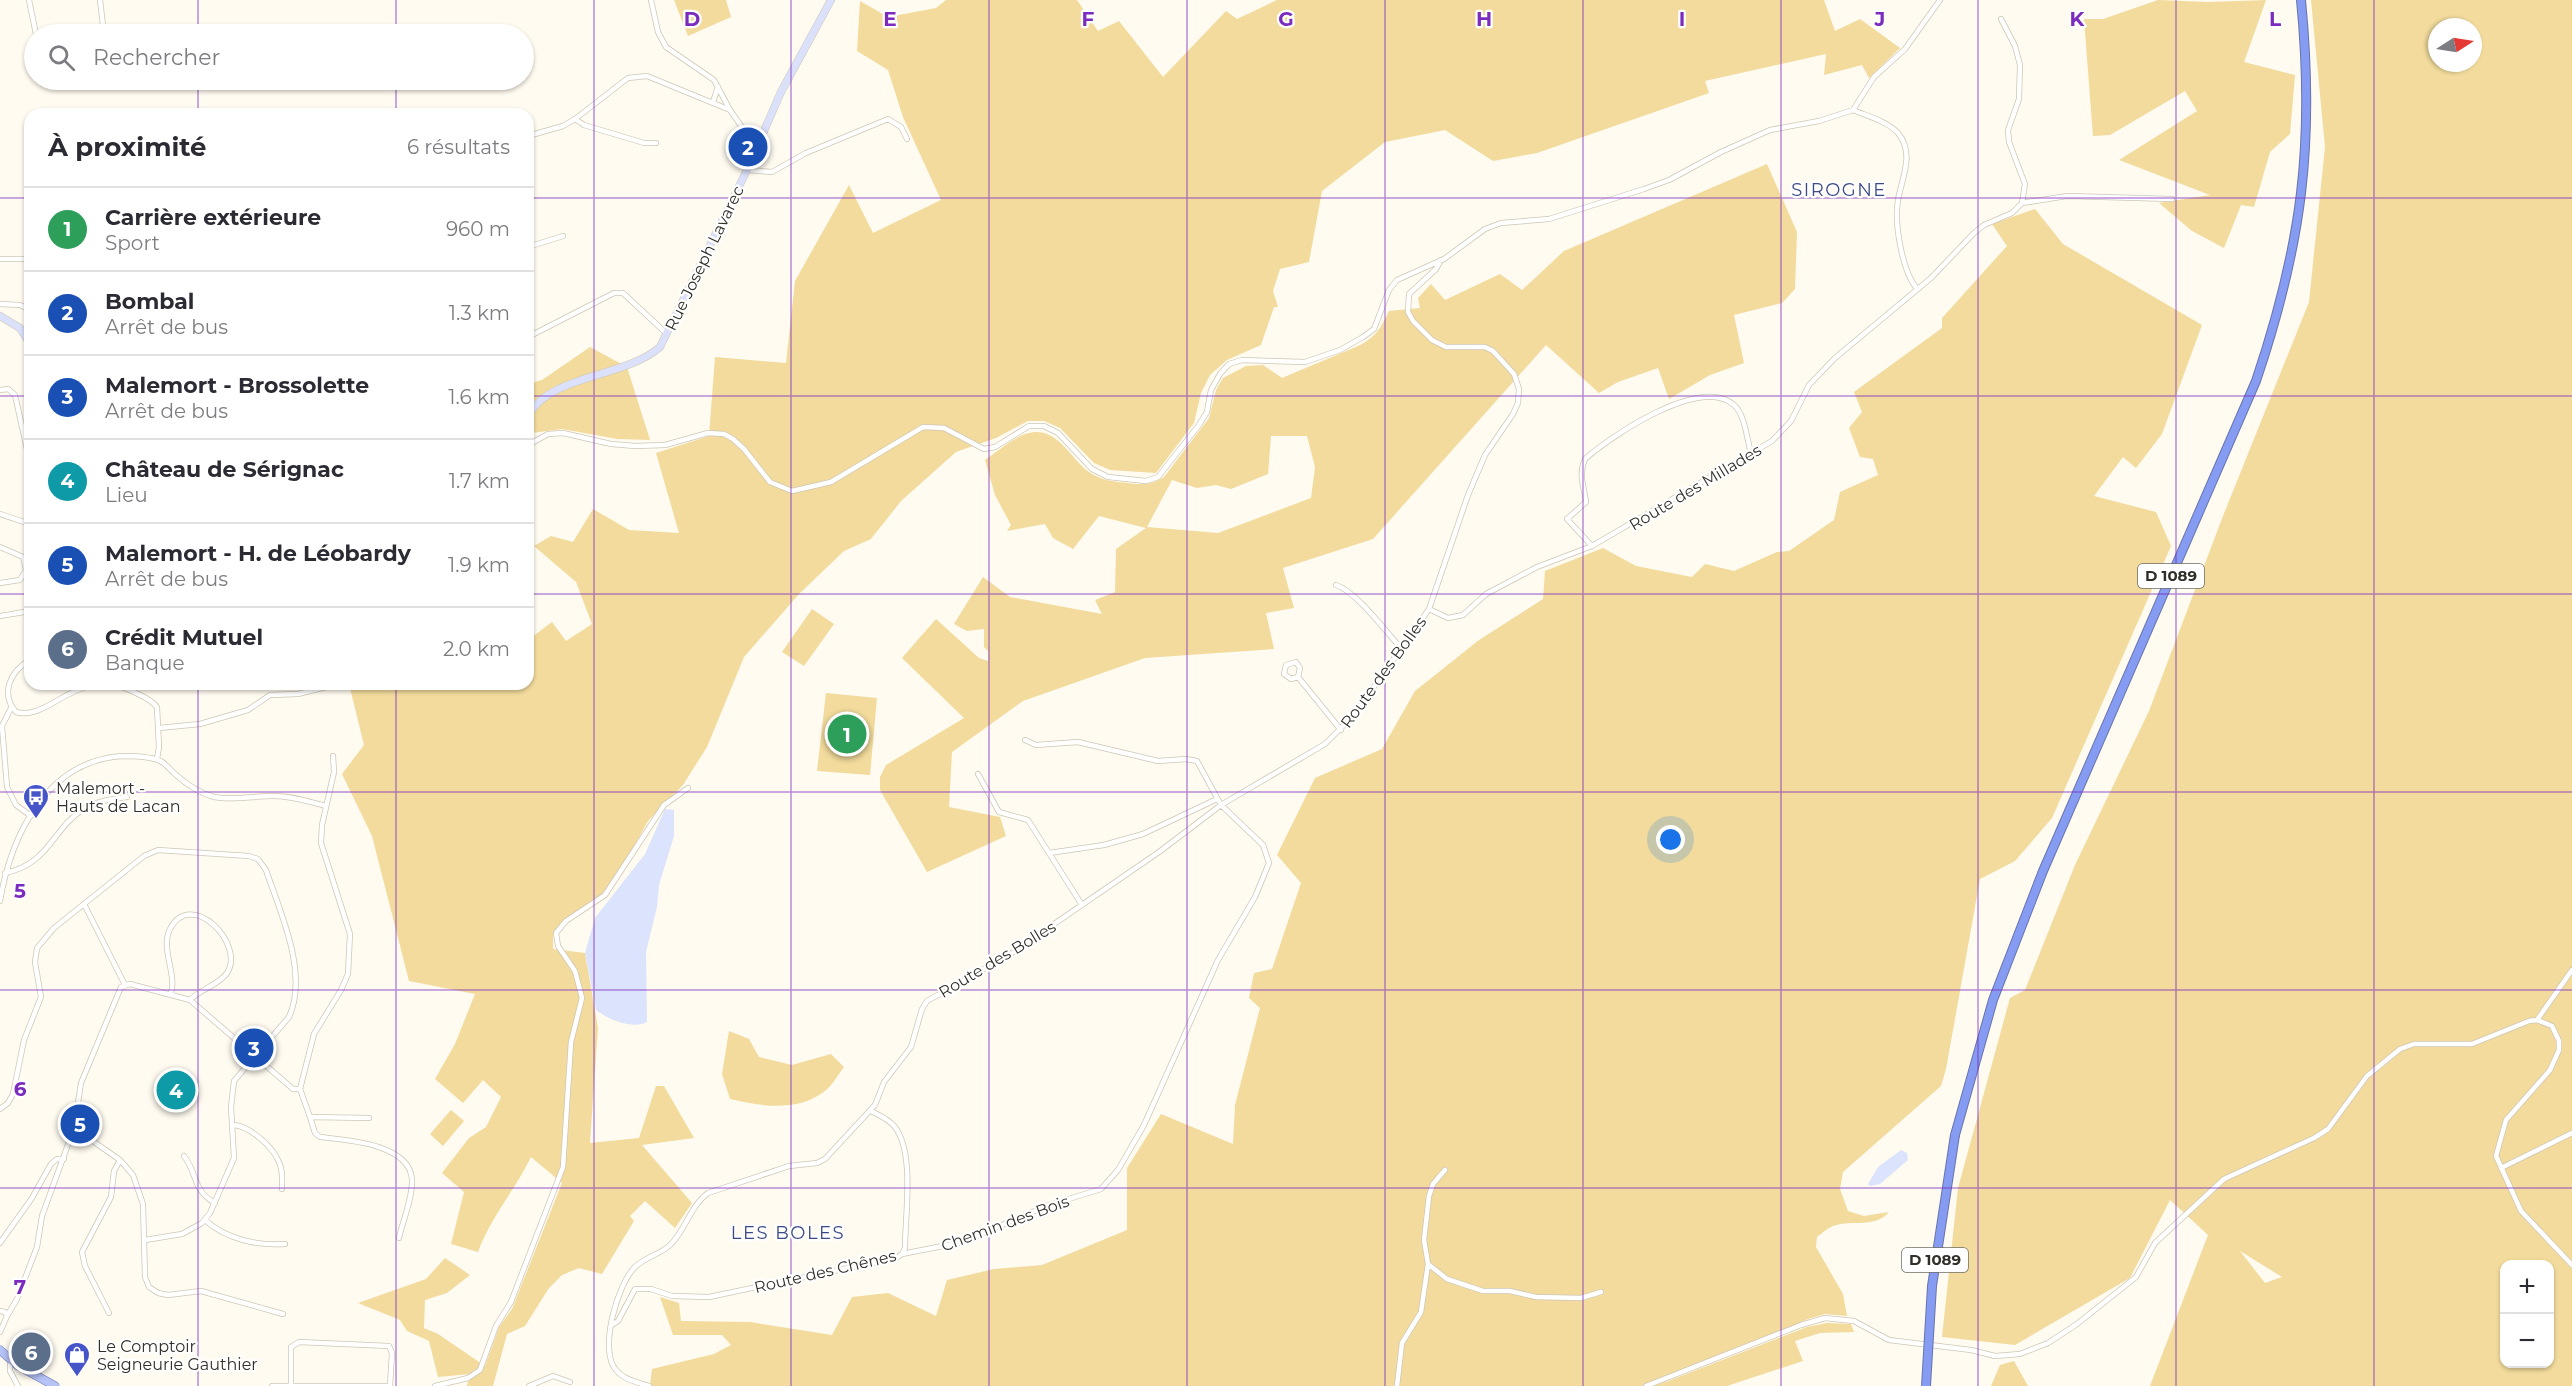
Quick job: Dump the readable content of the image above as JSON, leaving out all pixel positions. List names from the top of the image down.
{
  "streets": {
    "highway": ["D 1089"],
    "street": [
      "Rue Joseph Lavarec",
      "Route des Millades",
      "Route des Bolles",
      "Chemin des Bois",
      "Route des Chênes"
    ]
  },
  "crossings": [
    ["Route des Millades", "Route des Bolles"],
    ["Route des Bolles", "Chemin des Bois"],
    ["Route des Bolles", "Route des Chênes"],
    ["Chemin des Bois", "Route des Chênes"]
  ],
  "districts": ["SIROGNE", "LES BOLES"],
  "places": {
    "bus stop": ["Malemort - Hauts de Lacan"],
    "shop": ["Le Comptoir Seigneurie Gauthier"]
  },
  "north": "right",
  "page": {
    "search": "Rechercher",
    "heading": ["À proximité", "6 résultats"],
    "pins": [
      "2",
      "1",
      "3",
      "4",
      "5",
      "6"
    ],
    "list": [
      {
        "mark": "1",
        "name": "Carrière extérieure",
        "note": "Sport",
        "value": "960 m"
      },
      {
        "mark": "2",
        "name": "Bombal",
        "note": "Arrêt de bus",
        "value": "1.3 km"
      },
      {
        "mark": "3",
        "name": "Malemort - Brossolette",
        "note": "Arrêt de bus",
        "value": "1.6 km"
      },
      {
        "mark": "4",
        "name": "Château de Sérignac",
        "note": "Lieu",
        "value": "1.7 km"
      },
      {
        "mark": "5",
        "name": "Malemort - H. de Léobardy",
        "note": "Arrêt de bus",
        "value": "1.9 km"
      },
      {
        "mark": "6",
        "name": "Crédit Mutuel",
        "note": "Banque",
        "value": "2.0 km"
      }
    ],
    "map_buttons": ["+", "−"]
  },
  "grid": {
    "columns": [
      "D",
      "E",
      "F",
      "G",
      "H",
      "I",
      "J",
      "K",
      "L"
    ],
    "rows": ["5", "6", "7"]
  }
}
